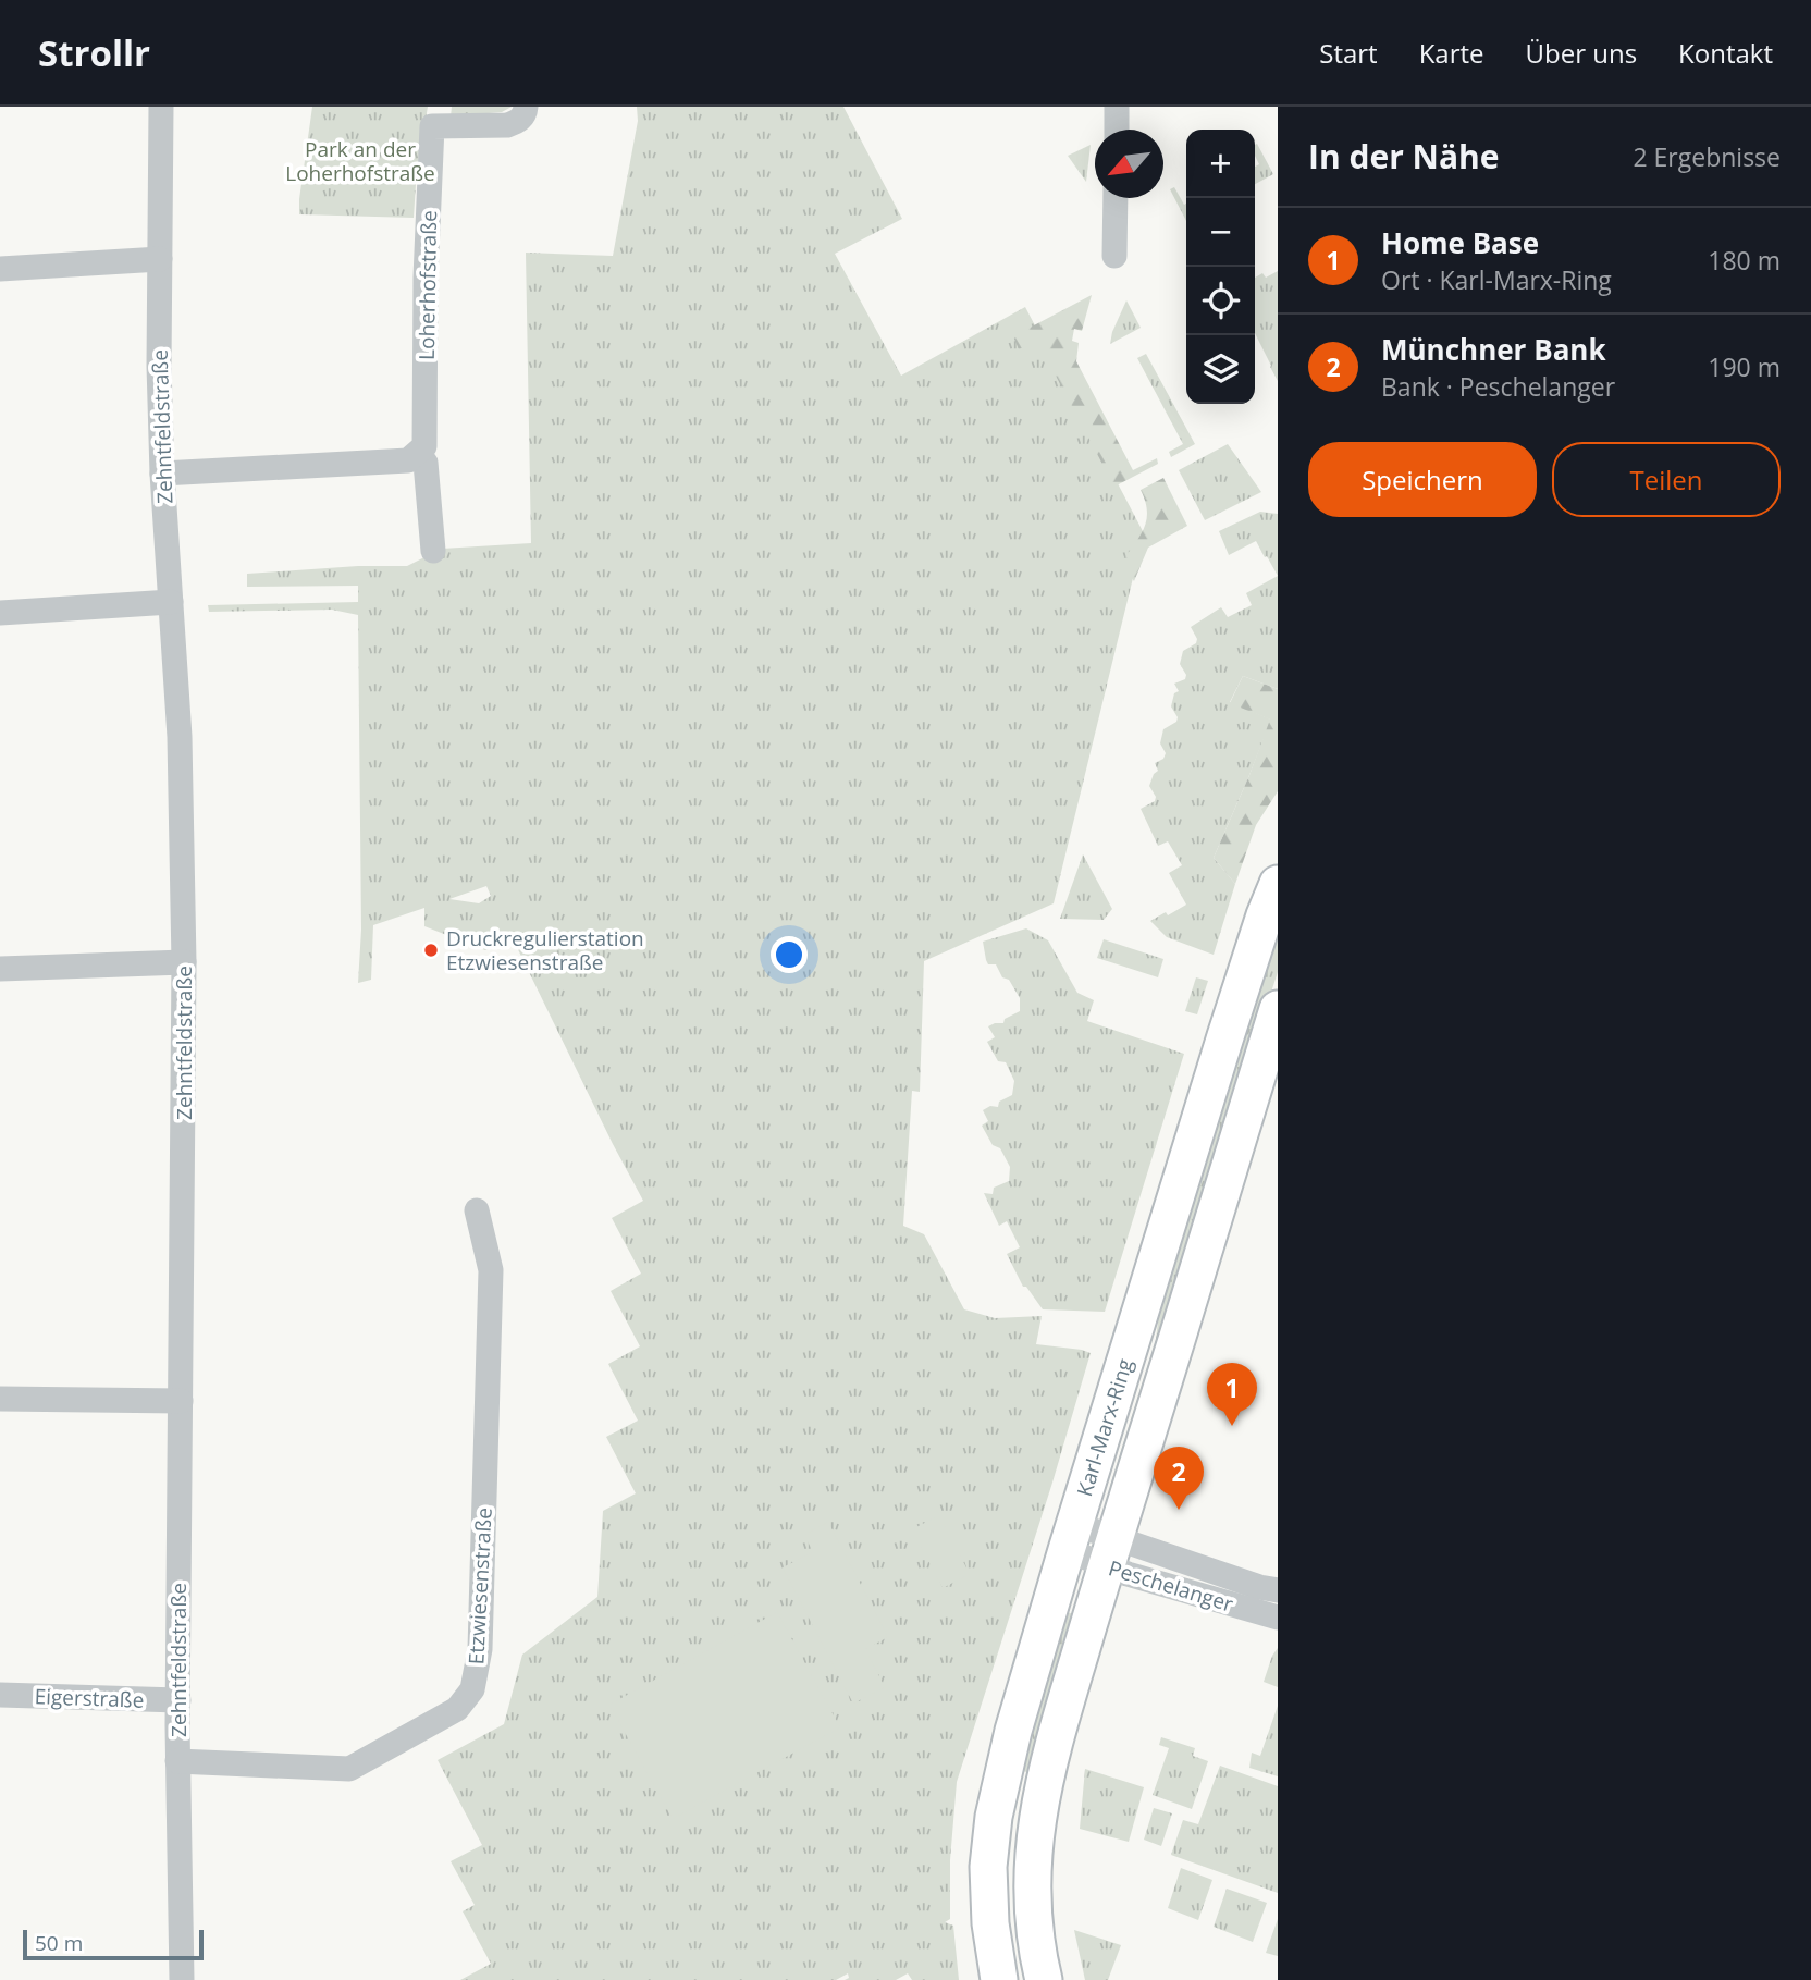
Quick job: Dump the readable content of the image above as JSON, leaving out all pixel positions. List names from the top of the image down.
{
  "streets": {
    "main road": ["Karl-Marx-Ring"],
    "street": [
      "Loherhofstraße",
      "Zehntfeldstraße",
      "Etzwiesenstraße",
      "Peschelanger",
      "Eigerstraße"
    ]
  },
  "crossings": [
    ["Zehntfeldstraße", "Etzwiesenstraße"],
    ["Zehntfeldstraße", "Eigerstraße"],
    ["Karl-Marx-Ring", "Peschelanger"]
  ],
  "parks": ["Park an der Loherhofstraße"],
  "places": ["Druckregulierstation Etzwiesenstraße"],
  "scale_bar": "50 m",
  "north": "bottom left",
  "page": {
    "header": "Strollr",
    "nav": [
      "Start",
      "Karte",
      "Über uns",
      "Kontakt"
    ],
    "heading": ["In der Nähe", "2 Ergebnisse"],
    "map_buttons": ["+", "−"],
    "list": [
      {
        "mark": "1",
        "name": "Home Base",
        "note": "Ort · Karl-Marx-Ring",
        "value": "180 m"
      },
      {
        "mark": "2",
        "name": "Münchner Bank",
        "note": "Bank · Peschelanger",
        "value": "190 m"
      }
    ],
    "buttons": ["Speichern", "Teilen"],
    "pins": ["1", "2"],
    "scale": "50 m"
  }
}
